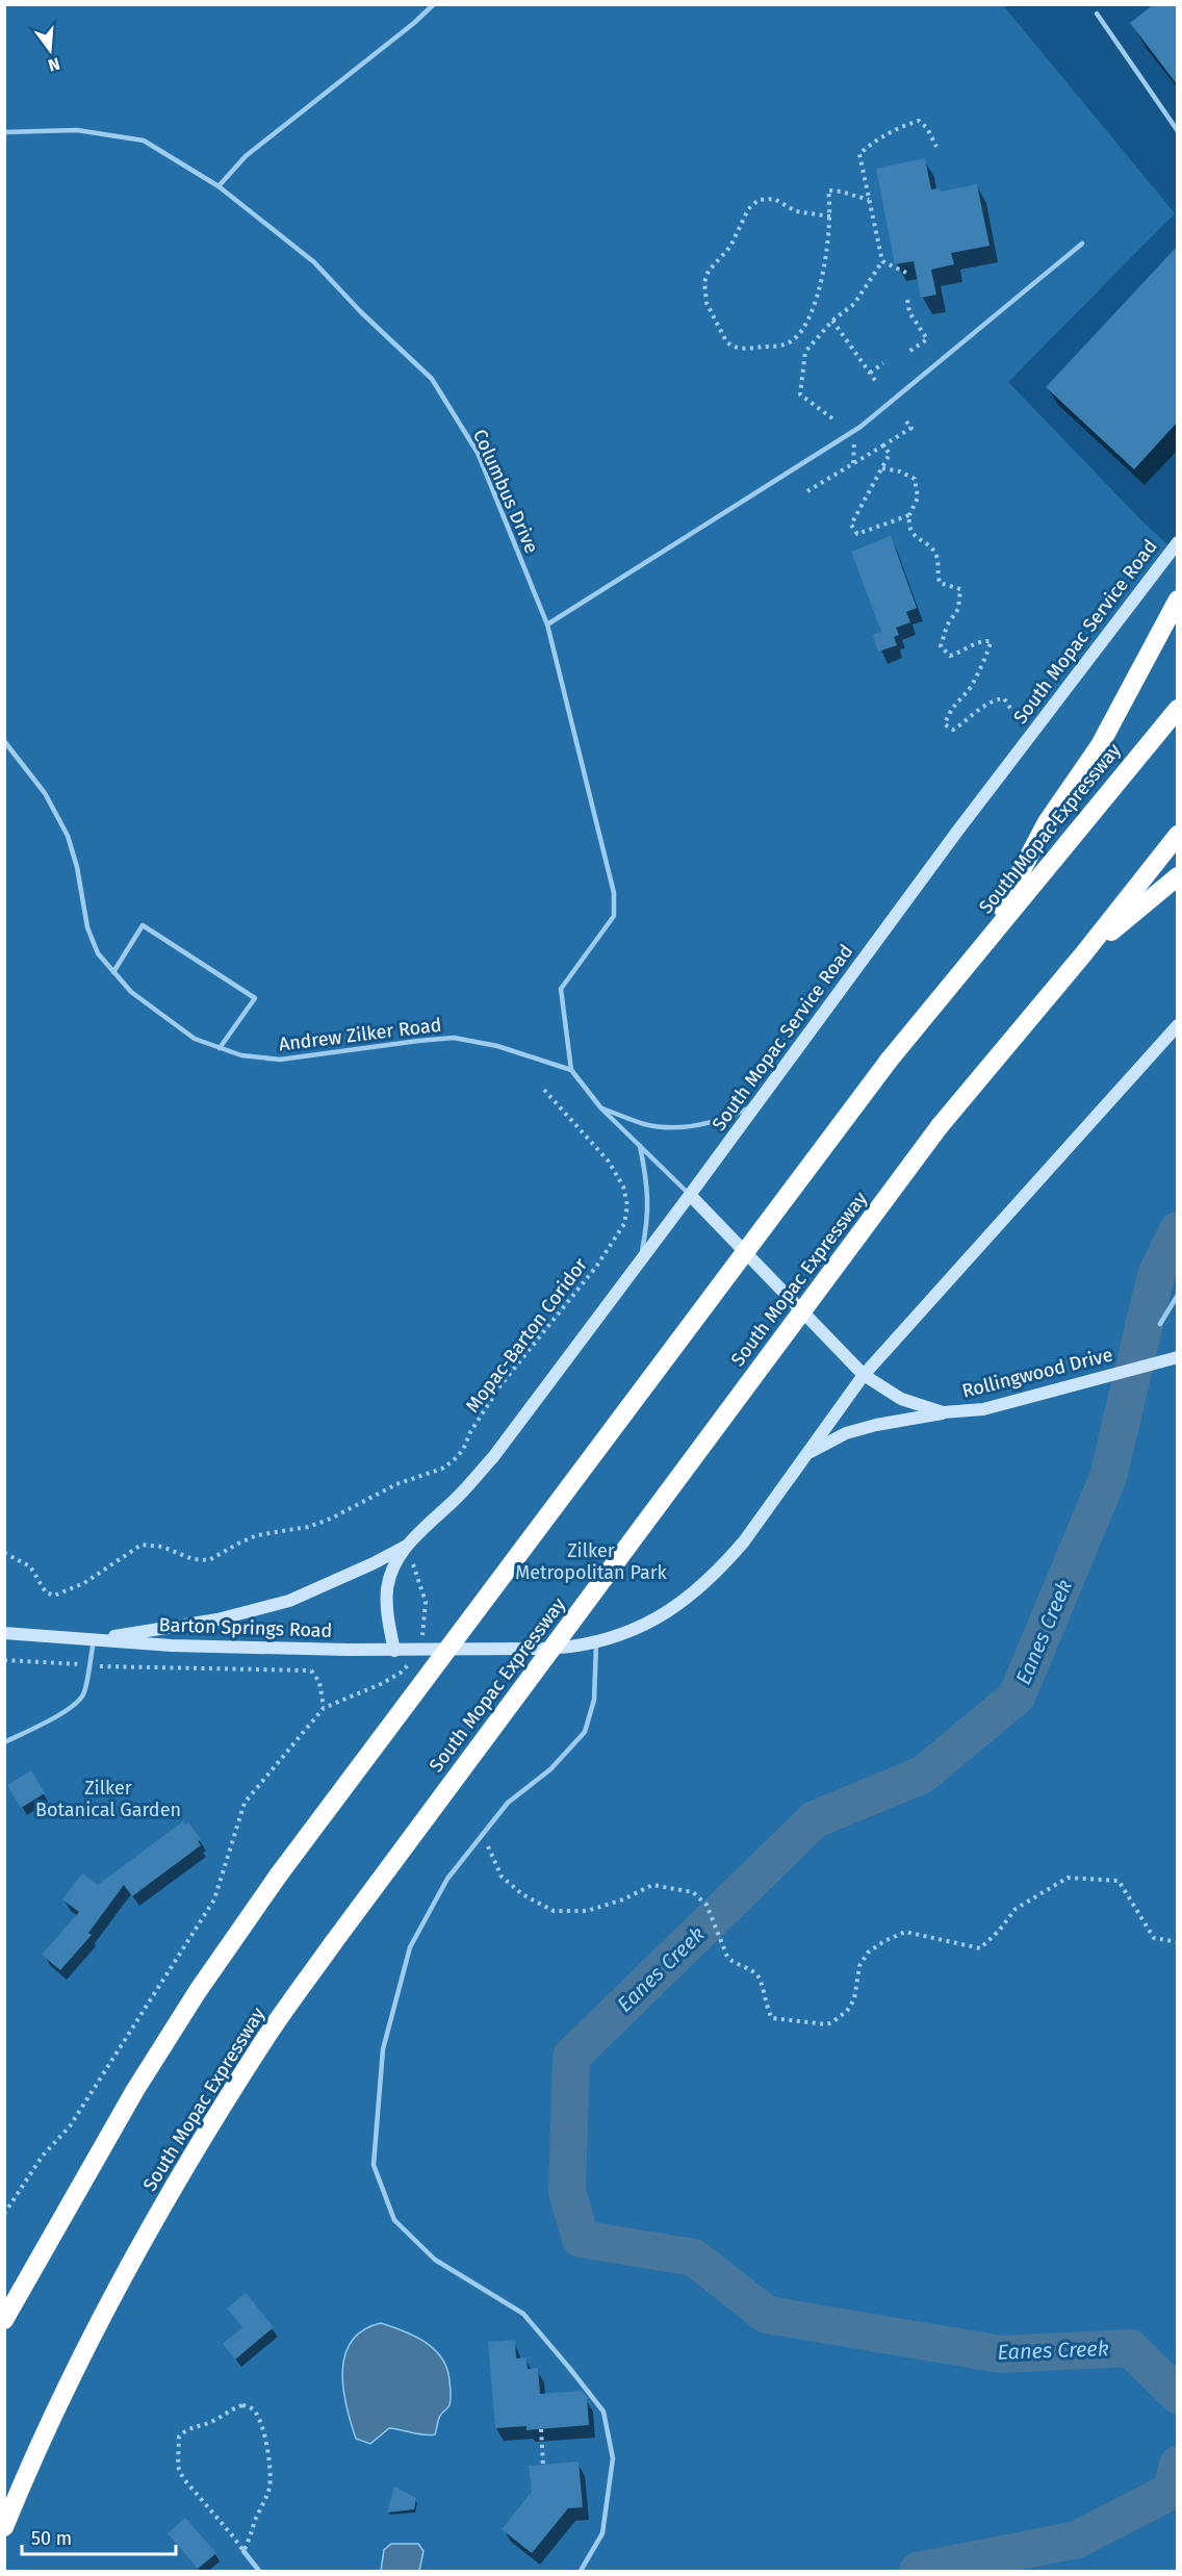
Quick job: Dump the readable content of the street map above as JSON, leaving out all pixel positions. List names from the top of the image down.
{
  "streets": {
    "highway": ["South Mopac Expressway"],
    "main road": ["South Mopac Service Road", "Rollingwood Drive", "Barton Springs Road"],
    "lane": ["Columbus Drive", "Andrew Zilker Road"],
    "path": ["Mopac-Barton Coridor"]
  },
  "crossings": [
    ["Columbus Drive", "Andrew Zilker Road"],
    ["South Mopac Service Road", "Rollingwood Drive"],
    ["South Mopac Service Road", "Barton Springs Road"]
  ],
  "water": ["Eanes Creek"],
  "parks": ["Zilker Metropolitan Park", "Zilker Botanical Garden"],
  "scale_bar": "50 m",
  "north": "bottom"
}
